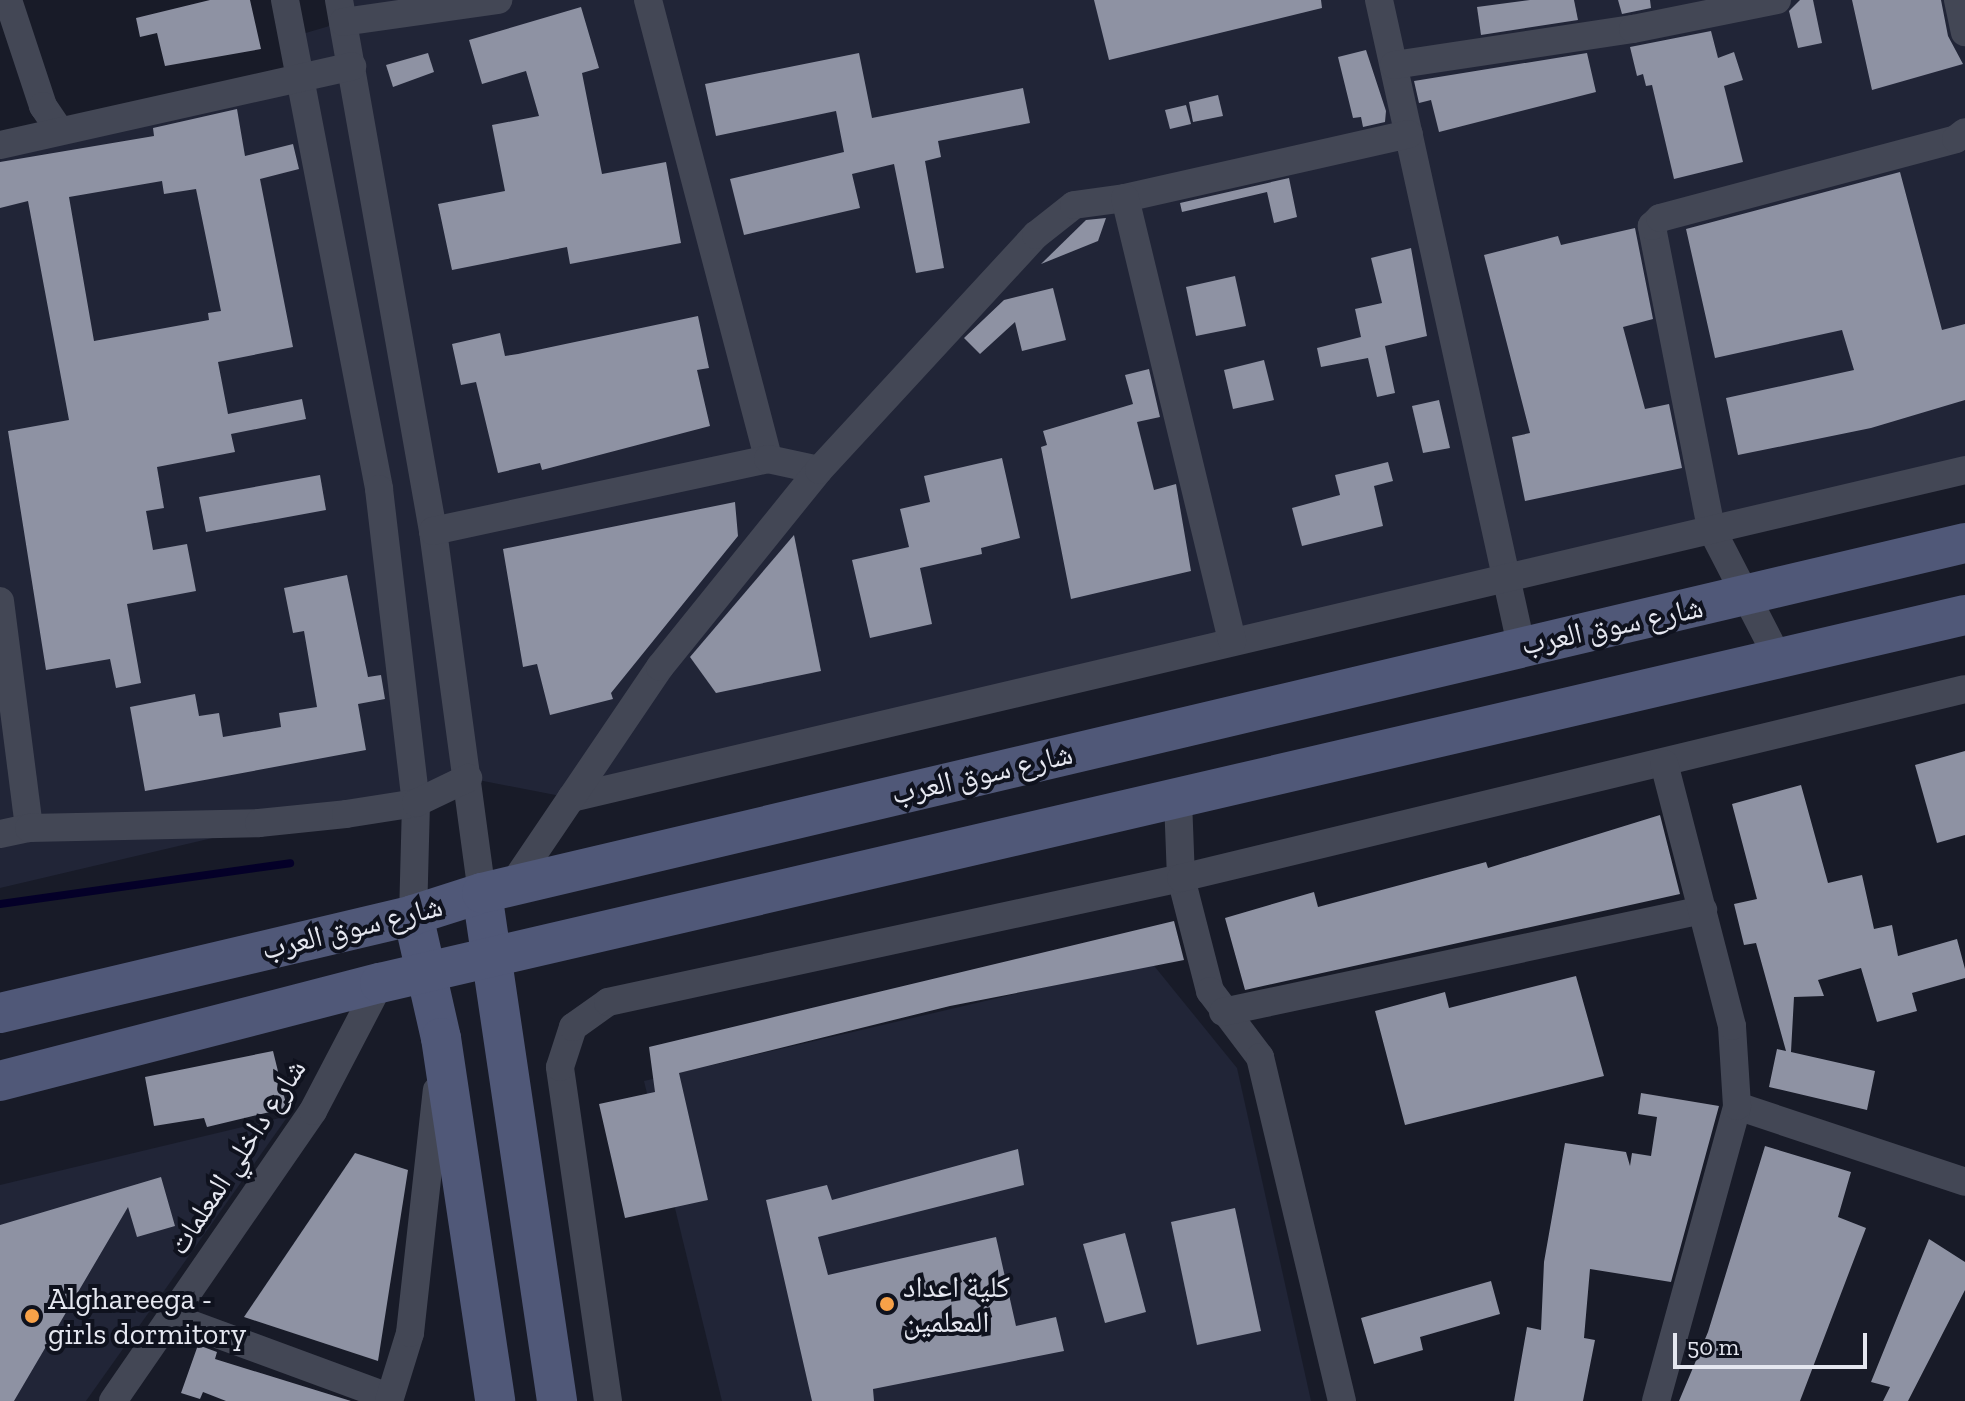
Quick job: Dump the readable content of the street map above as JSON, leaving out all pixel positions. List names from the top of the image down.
{
  "streets": {
    "main road": ["شارع سوق العرب"],
    "street": ["شارع داخلي المعلمات"]
  },
  "places": ["كلية اعداد المعلمين", "Alghareega - girls dormitory"],
  "scale_bar": "50 m"
}
